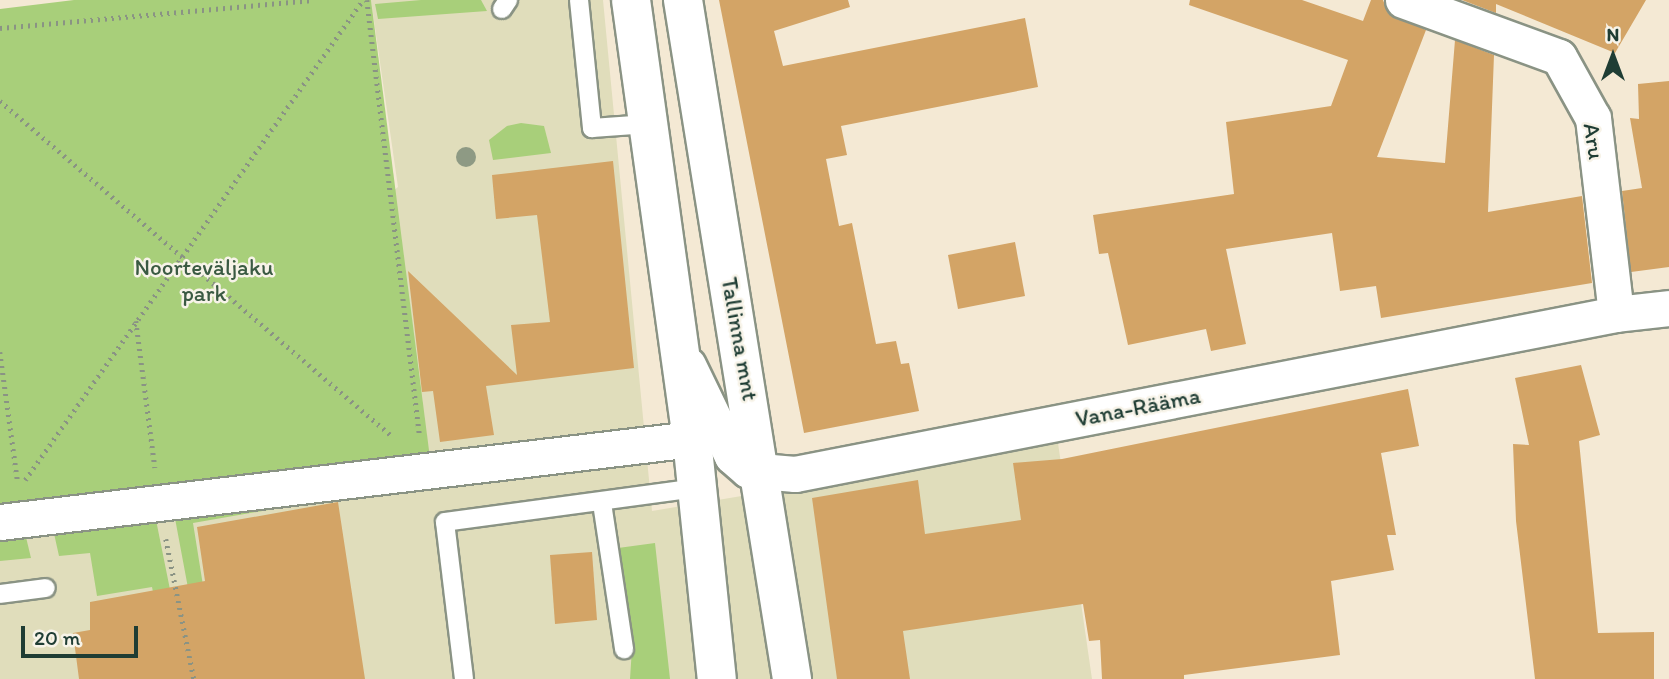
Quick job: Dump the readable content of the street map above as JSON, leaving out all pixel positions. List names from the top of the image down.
{
  "streets": {
    "main road": ["Tallinna mnt"],
    "street": ["Aru", "Vana-Rääma"]
  },
  "crossings": [
    ["Aru", "Vana-Rääma"],
    ["Tallinna mnt", "Vana-Rääma"]
  ],
  "parks": ["Noorteväljaku park"],
  "scale_bar": "20 m",
  "north": "top"
}
